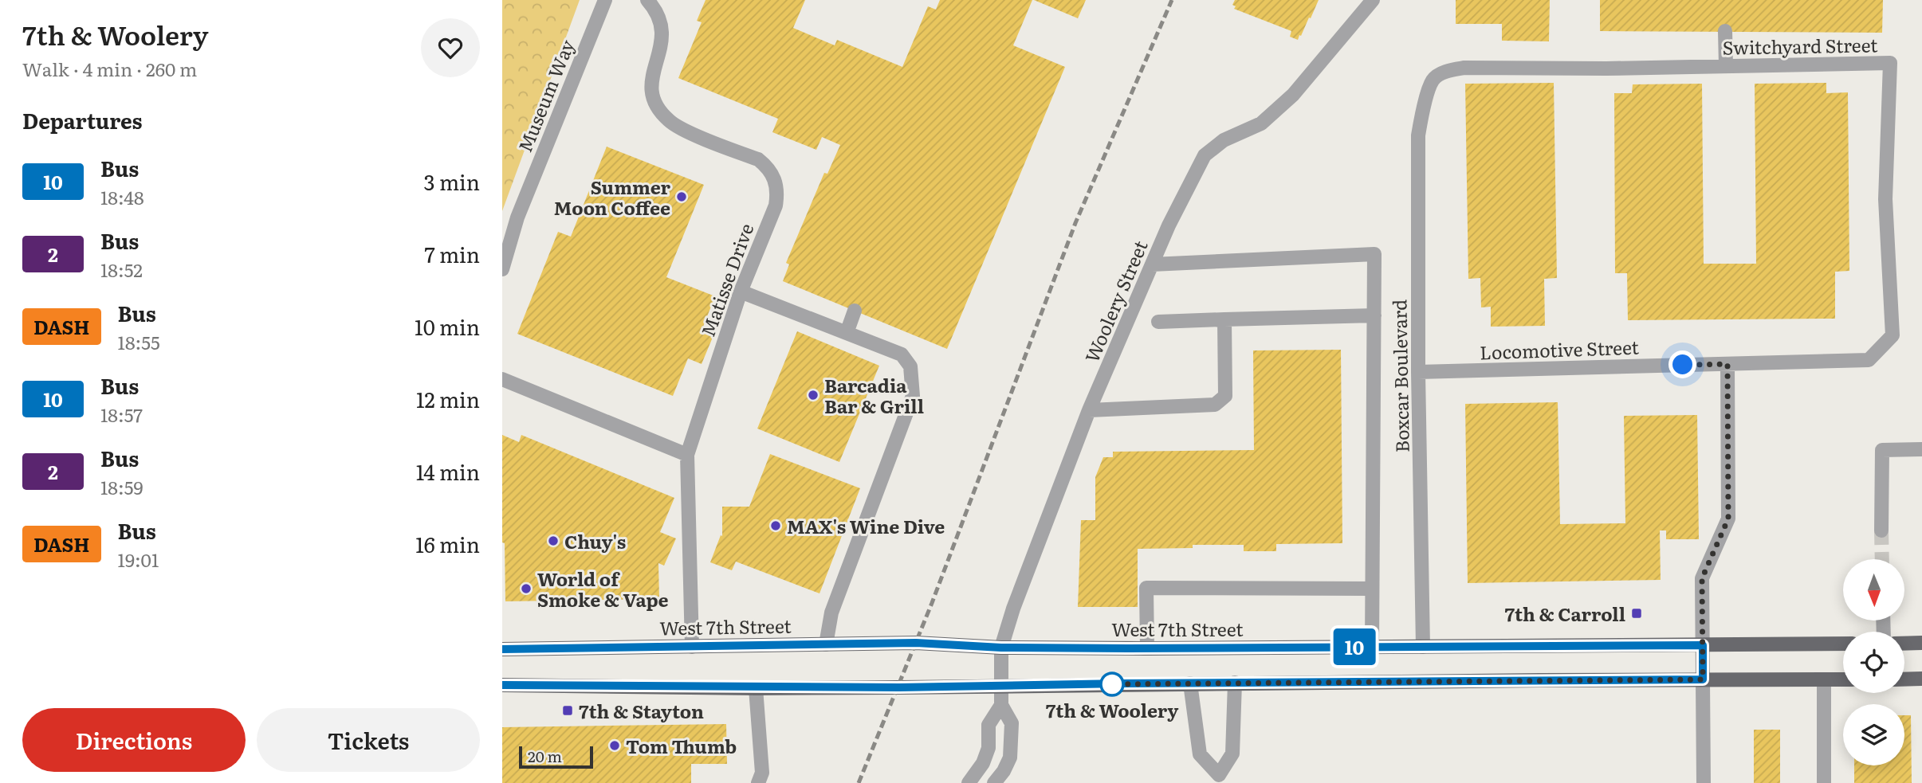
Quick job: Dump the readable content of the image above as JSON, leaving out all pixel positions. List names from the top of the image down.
{
  "streets": {
    "main road": ["West 7th Street"],
    "street": [
      "Switchyard Street",
      "Museum Way",
      "Matisse Drive",
      "Woolery Street",
      "Locomotive Street",
      "Boxcar Boulevard"
    ]
  },
  "crossings": [
    ["Switchyard Street", "Locomotive Street"],
    ["Switchyard Street", "Boxcar Boulevard"],
    ["Matisse Drive", "West 7th Street"],
    ["Woolery Street", "West 7th Street"],
    ["Locomotive Street", "Boxcar Boulevard"],
    ["Boxcar Boulevard", "West 7th Street"]
  ],
  "places": {
    "other": [
      "Summer Moon Coffee",
      "Barcadia Bar & Grill",
      "MAX's Wine Dive",
      "Chuy's",
      "World of Smoke & Vape",
      "7th & Woolery",
      "Tom Thumb"
    ],
    "transit": ["7th & Carroll", "7th & Stayton"]
  },
  "lines": ["bus line 10"],
  "scale_bar": "20 m",
  "north": "bottom",
  "page": {
    "heading": [
      ["7th & Woolery", "Walk · 4 min · 260 m"],
      "Departures"
    ],
    "on_map": "10",
    "list": [
      {
        "mark": "10",
        "name": "Bus",
        "note": "18:48",
        "value": "3 min"
      },
      {
        "mark": "2",
        "name": "Bus",
        "note": "18:52",
        "value": "7 min"
      },
      {
        "mark": "DASH",
        "name": "Bus",
        "note": "18:55",
        "value": "10 min"
      },
      {
        "mark": "10",
        "name": "Bus",
        "note": "18:57",
        "value": "12 min"
      },
      {
        "mark": "2",
        "name": "Bus",
        "note": "18:59",
        "value": "14 min"
      },
      {
        "mark": "DASH",
        "name": "Bus",
        "note": "19:01",
        "value": "16 min"
      }
    ],
    "buttons": ["Directions", "Tickets"],
    "scale": "20 m"
  }
}
